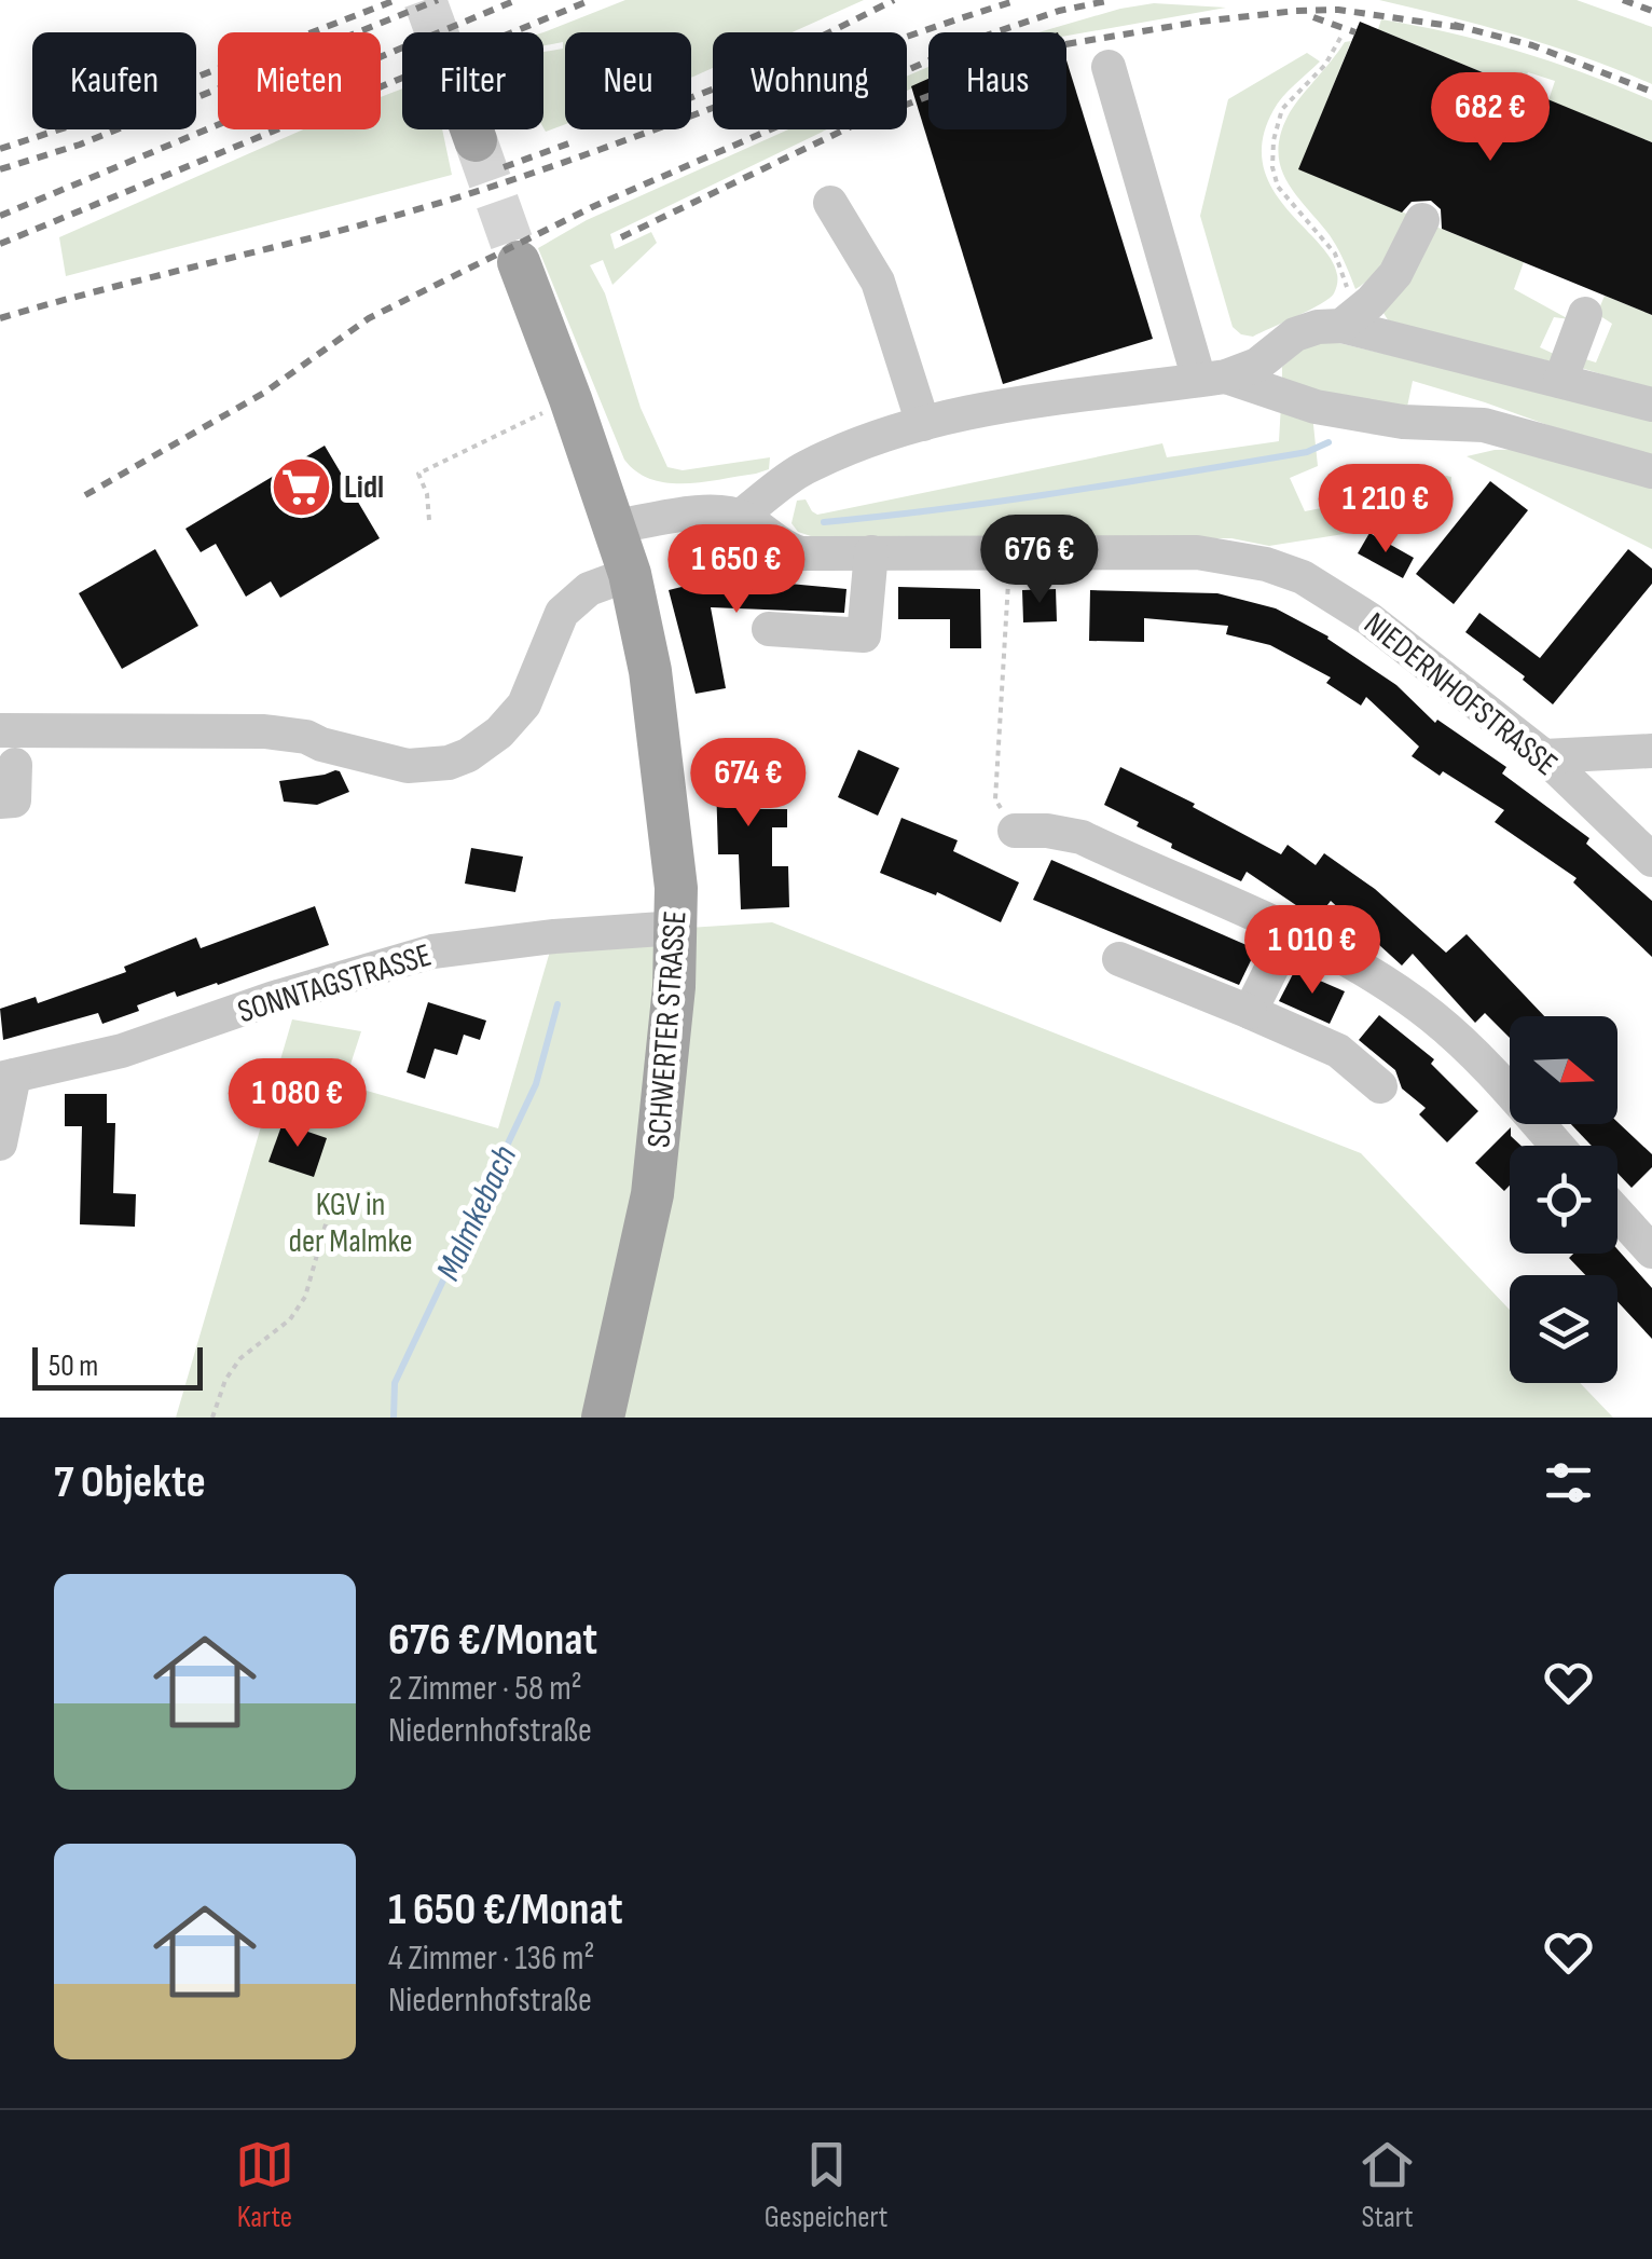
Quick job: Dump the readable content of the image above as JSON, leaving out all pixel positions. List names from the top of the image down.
{
  "streets": {
    "main road": ["SCHWERTER STRASSE"],
    "street": ["NIEDERNHOFSTRASSE", "SONNTAGSTRASSE"]
  },
  "crossings": [
    ["SONNTAGSTRASSE", "SCHWERTER STRASSE"]
  ],
  "water": ["Malmkebach"],
  "parks": ["KGV in der Malmke"],
  "places": {
    "supermarket": ["Lidl"]
  },
  "scale_bar": "50 m",
  "north": "right",
  "page": {
    "chip": [
      "Kaufen",
      "Mieten",
      "Filter",
      "Neu",
      "Wohnung",
      "Haus"
    ],
    "price": [
      "682 €",
      "1 210 €",
      "676 €",
      "1 650 €",
      "674 €",
      "1 010 €",
      "1 080 €"
    ],
    "scale": "50 m",
    "heading": "7 Objekte",
    "list": [
      {
        "name": "676 €/Monat",
        "note": "2 Zimmer · 58 m² · Niedernhofstraße"
      },
      {
        "name": "1 650 €/Monat",
        "note": "4 Zimmer · 136 m² · Niedernhofstraße"
      }
    ],
    "tabs": ["Karte", "Gespeichert", "Start"]
  }
}
